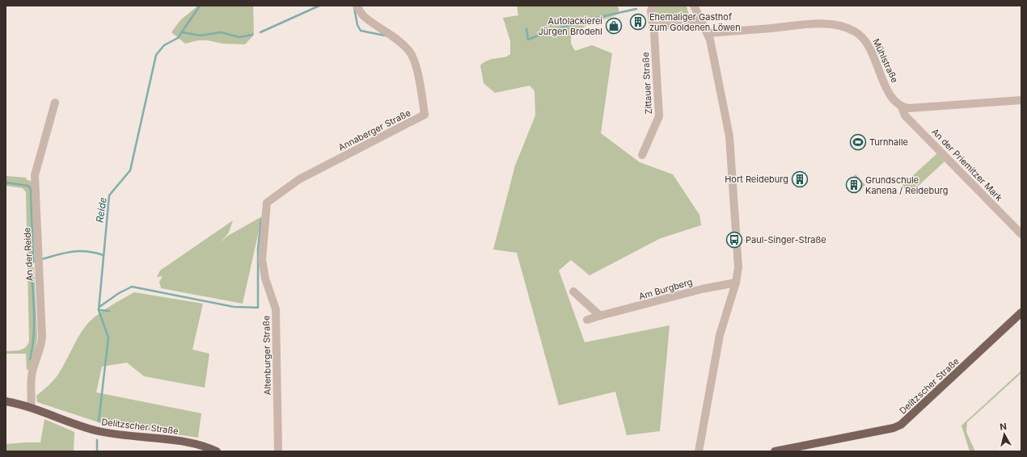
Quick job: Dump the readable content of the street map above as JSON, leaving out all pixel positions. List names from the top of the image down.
{
  "streets": {
    "main road": ["Delitzscher Straße"],
    "street": [
      "Mühlstraße",
      "Zittauer Straße",
      "Annaberger Straße",
      "An der Priemitzer Mark",
      "An der Reide",
      "Am Burgberg",
      "Altenburger Straße"
    ]
  },
  "crossings": [
    ["Mühlstraße", "An der Priemitzer Mark"],
    ["Annaberger Straße", "Altenburger Straße"],
    ["An der Reide", "Delitzscher Straße"]
  ],
  "water": ["Reide"],
  "places": {
    "building": ["Ehemaliger Gasthof zum Goldenen Löwen", "Hort Reideburg", "Grundschule Kanena / Reideburg"],
    "shop": ["Autolackierei Jürgen Brodehl"],
    "sports": ["Turnhalle"],
    "bus stop": ["Paul-Singer-Straße"]
  },
  "north": "top"
}
